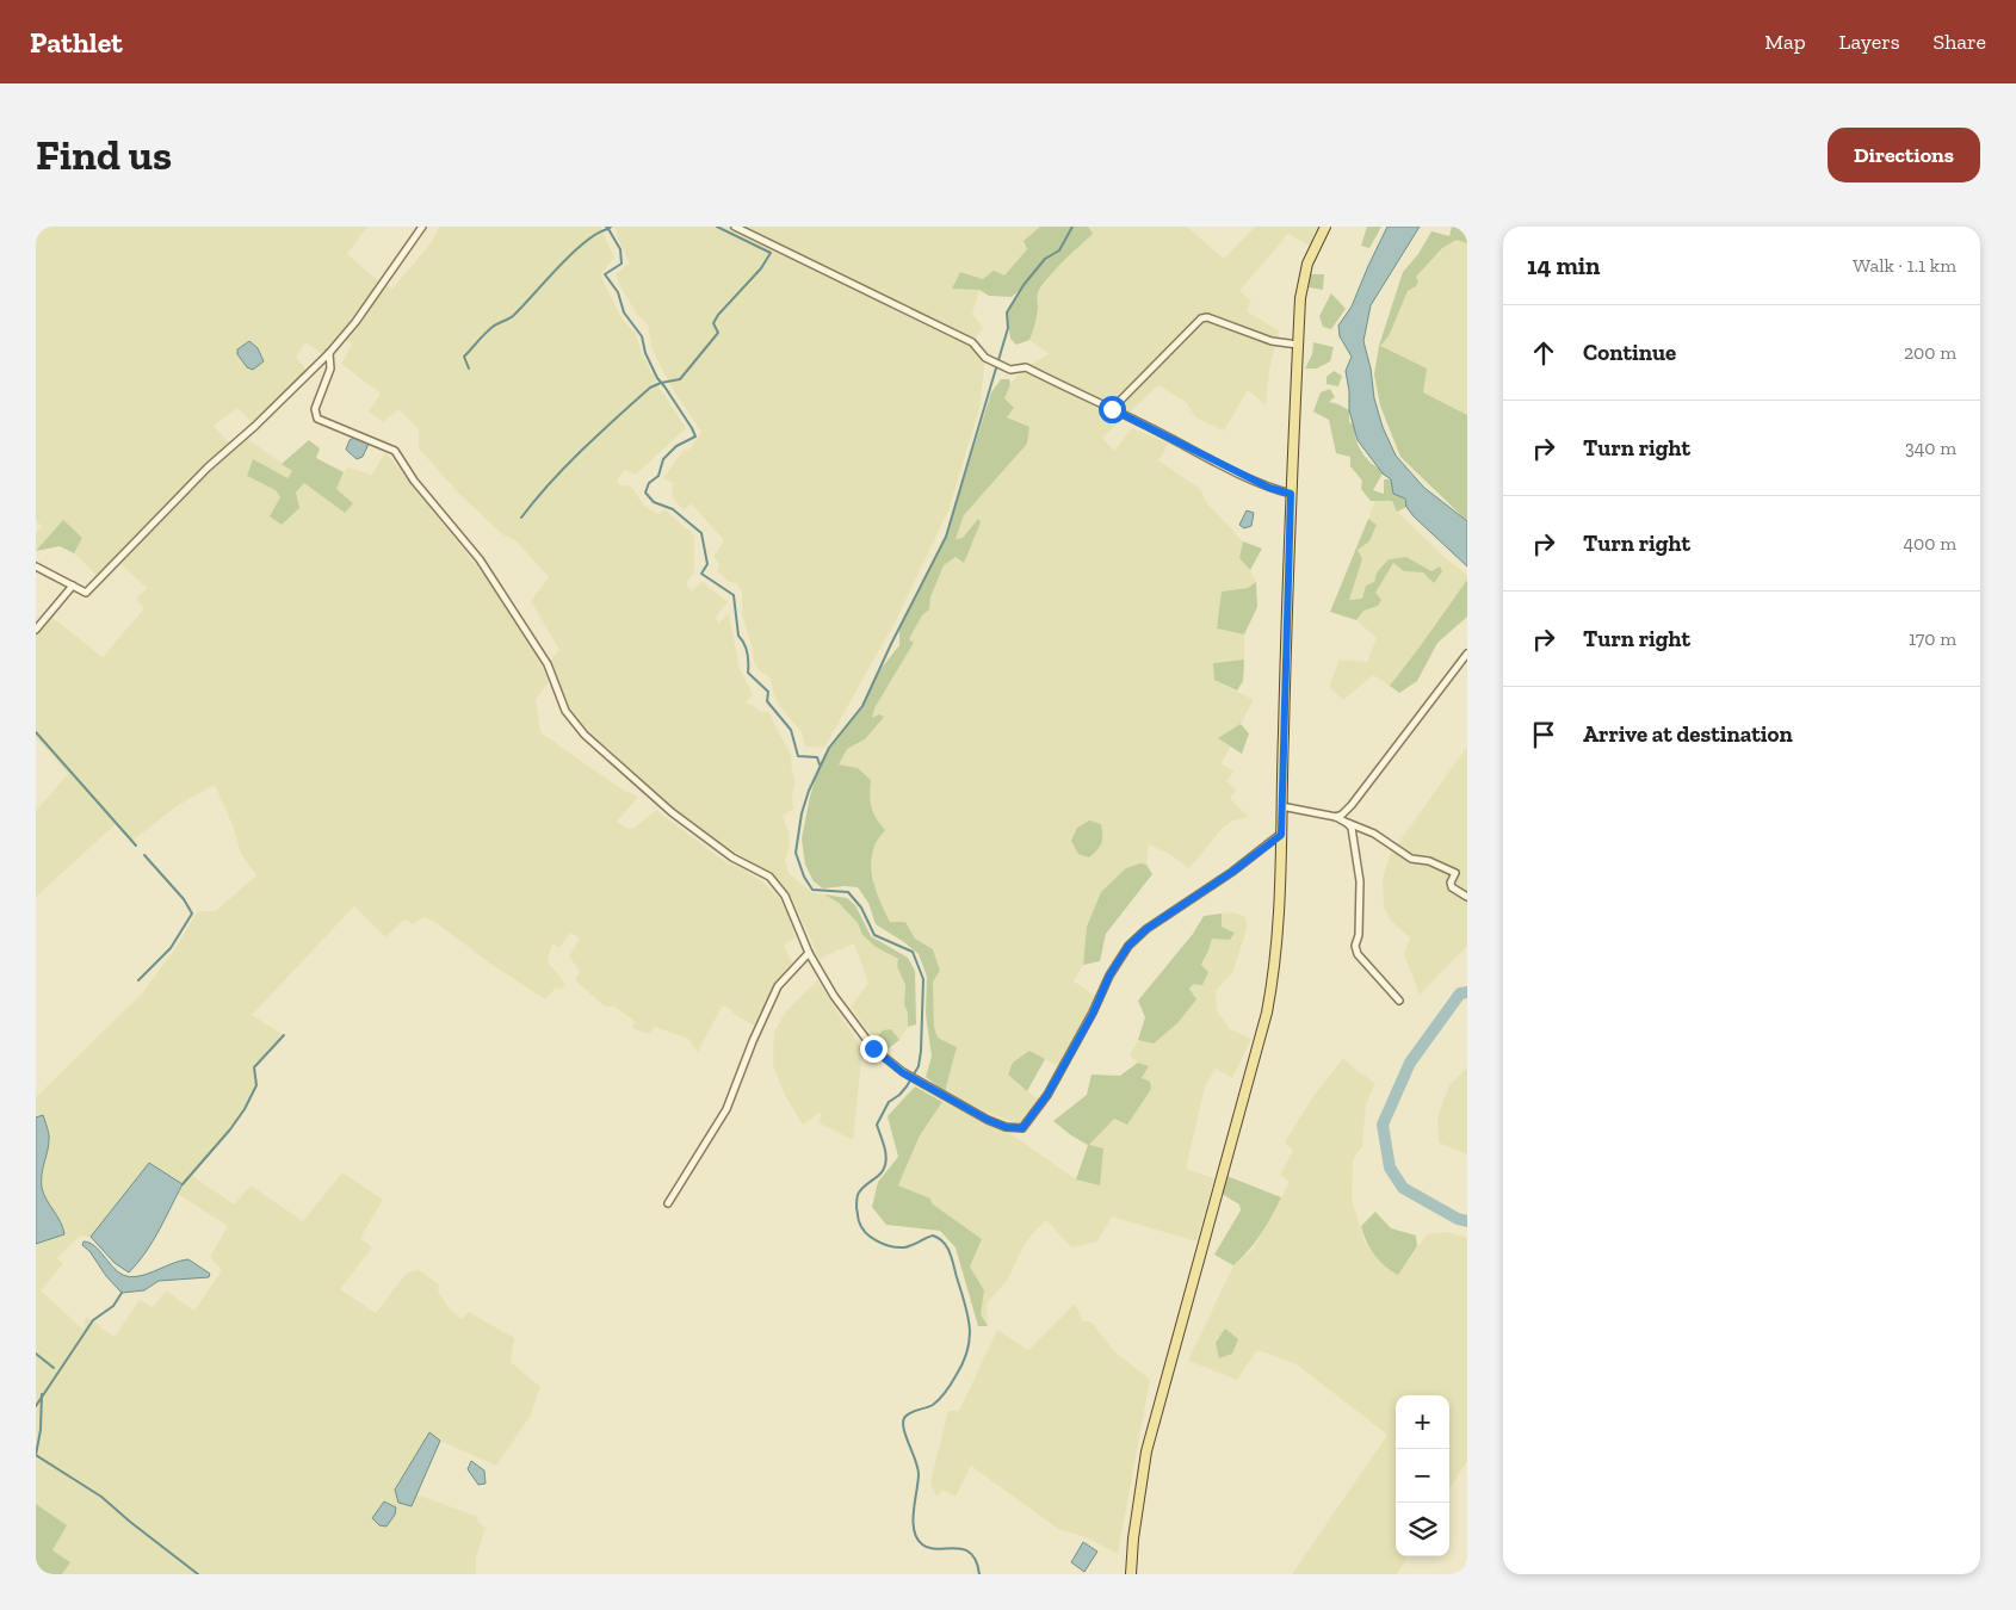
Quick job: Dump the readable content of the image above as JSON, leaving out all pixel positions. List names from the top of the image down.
{
  "page": {
    "header": "Pathlet",
    "nav": ["Map", "Layers", "Share"],
    "buttons": "Directions",
    "title": "Find us",
    "heading": ["14 min", "Walk · 1.1 km"],
    "list": [
      ["Continue", "200 m"],
      ["Turn right", "340 m"],
      ["Turn right", "400 m"],
      ["Turn right", "170 m"],
      "Arrive at destination"
    ],
    "map_buttons": ["+", "−"]
  }
}
